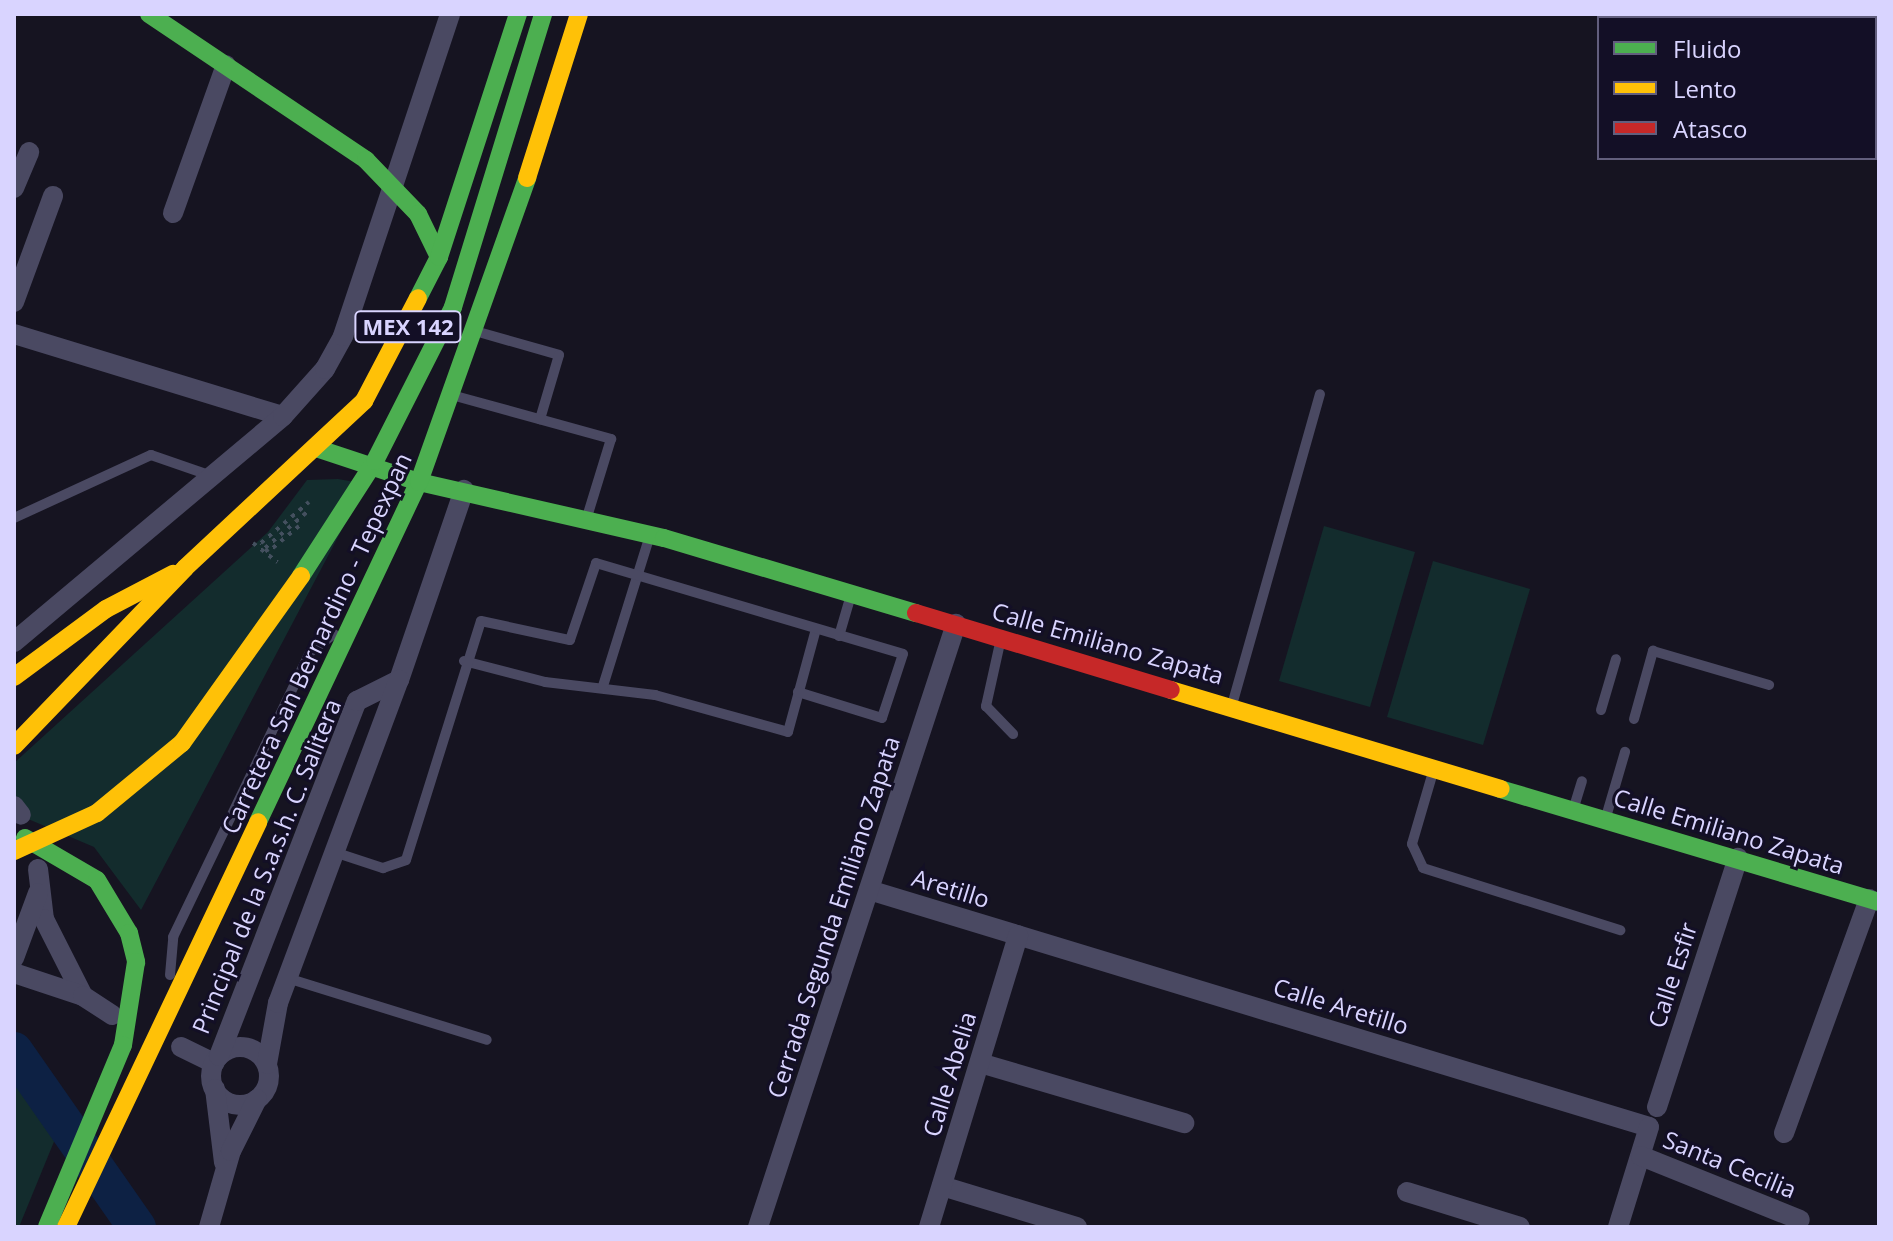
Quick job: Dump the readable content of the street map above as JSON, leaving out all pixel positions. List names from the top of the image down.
{
  "streets": {
    "main road": ["MEX 142", "Carretera San Bernardino - Tepexpan", "Calle Emiliano Zapata"],
    "street": [
      "Principal de la S.a.s.h. C. Salitera",
      "Aretillo",
      "Cerrada Segunda Emiliano Zapata",
      "Calle Esfir",
      "Calle Aretillo",
      "Calle Abelia",
      "Santa Cecilia"
    ]
  },
  "crossings": [
    ["MEX 142", "Calle Emiliano Zapata"],
    ["Carretera San Bernardino - Tepexpan", "Calle Emiliano Zapata"],
    ["Calle Emiliano Zapata", "Cerrada Segunda Emiliano Zapata"],
    ["Calle Emiliano Zapata", "Calle Esfir"],
    ["Aretillo", "Cerrada Segunda Emiliano Zapata"],
    ["Aretillo", "Calle Aretillo"],
    ["Aretillo", "Calle Abelia"],
    ["Calle Aretillo", "Calle Abelia"],
    ["Calle Aretillo", "Santa Cecilia"]
  ],
  "legend": ["Fluido", "Lento", "Atasco"]
}
